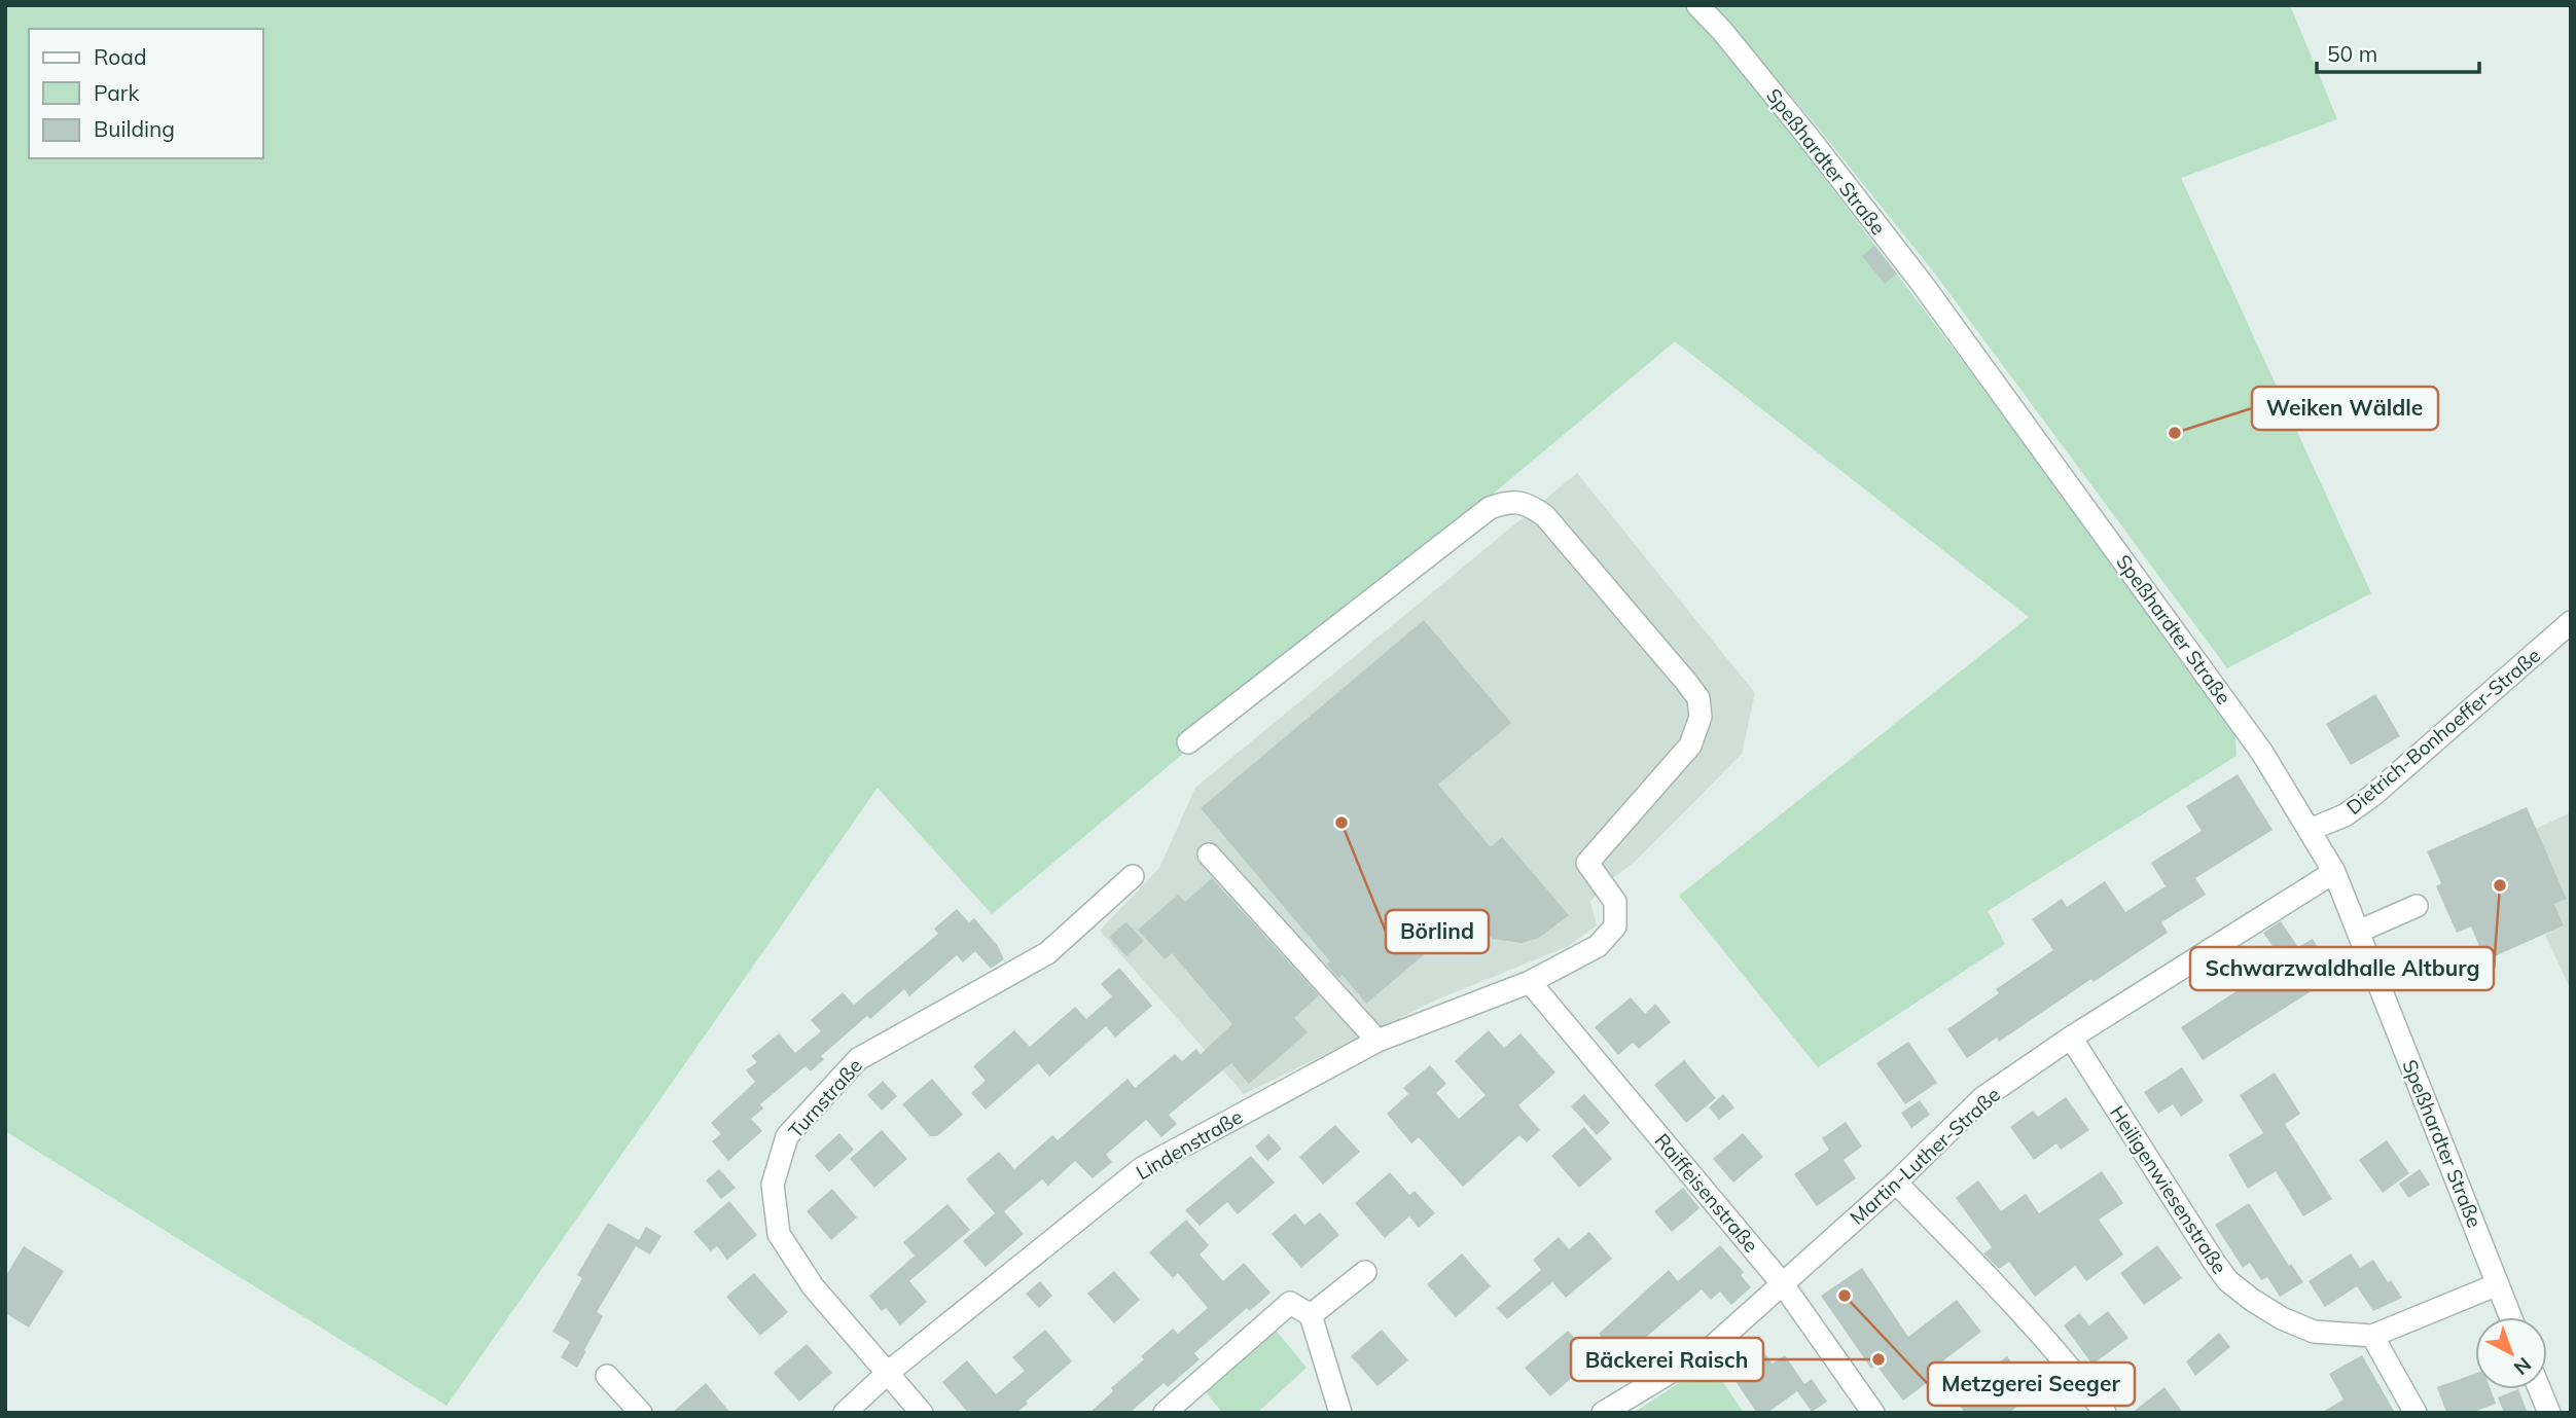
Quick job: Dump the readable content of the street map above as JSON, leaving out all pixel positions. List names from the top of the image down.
{
  "streets": {
    "street": [
      "Speßhardter Straße",
      "Dietrich-Bonhoeffer-Straße",
      "Turnstraße",
      "Lindenstraße",
      "Martin-Luther-Straße",
      "Heiligenwiesenstraße",
      "Raiffeisenstraße"
    ]
  },
  "crossings": [
    ["Speßhardter Straße", "Dietrich-Bonhoeffer-Straße"],
    ["Speßhardter Straße", "Martin-Luther-Straße"],
    ["Speßhardter Straße", "Heiligenwiesenstraße"],
    ["Turnstraße", "Lindenstraße"],
    ["Lindenstraße", "Raiffeisenstraße"],
    ["Martin-Luther-Straße", "Heiligenwiesenstraße"],
    ["Martin-Luther-Straße", "Raiffeisenstraße"]
  ],
  "places": [
    "Weiken Wäldle",
    "Börlind",
    "Schwarzwaldhalle Altburg",
    "Metzgerei Seeger",
    "Bäckerei Raisch"
  ],
  "legend": ["Road", "Park", "Building"],
  "scale_bar": "50 m",
  "north": "bottom right"
}
